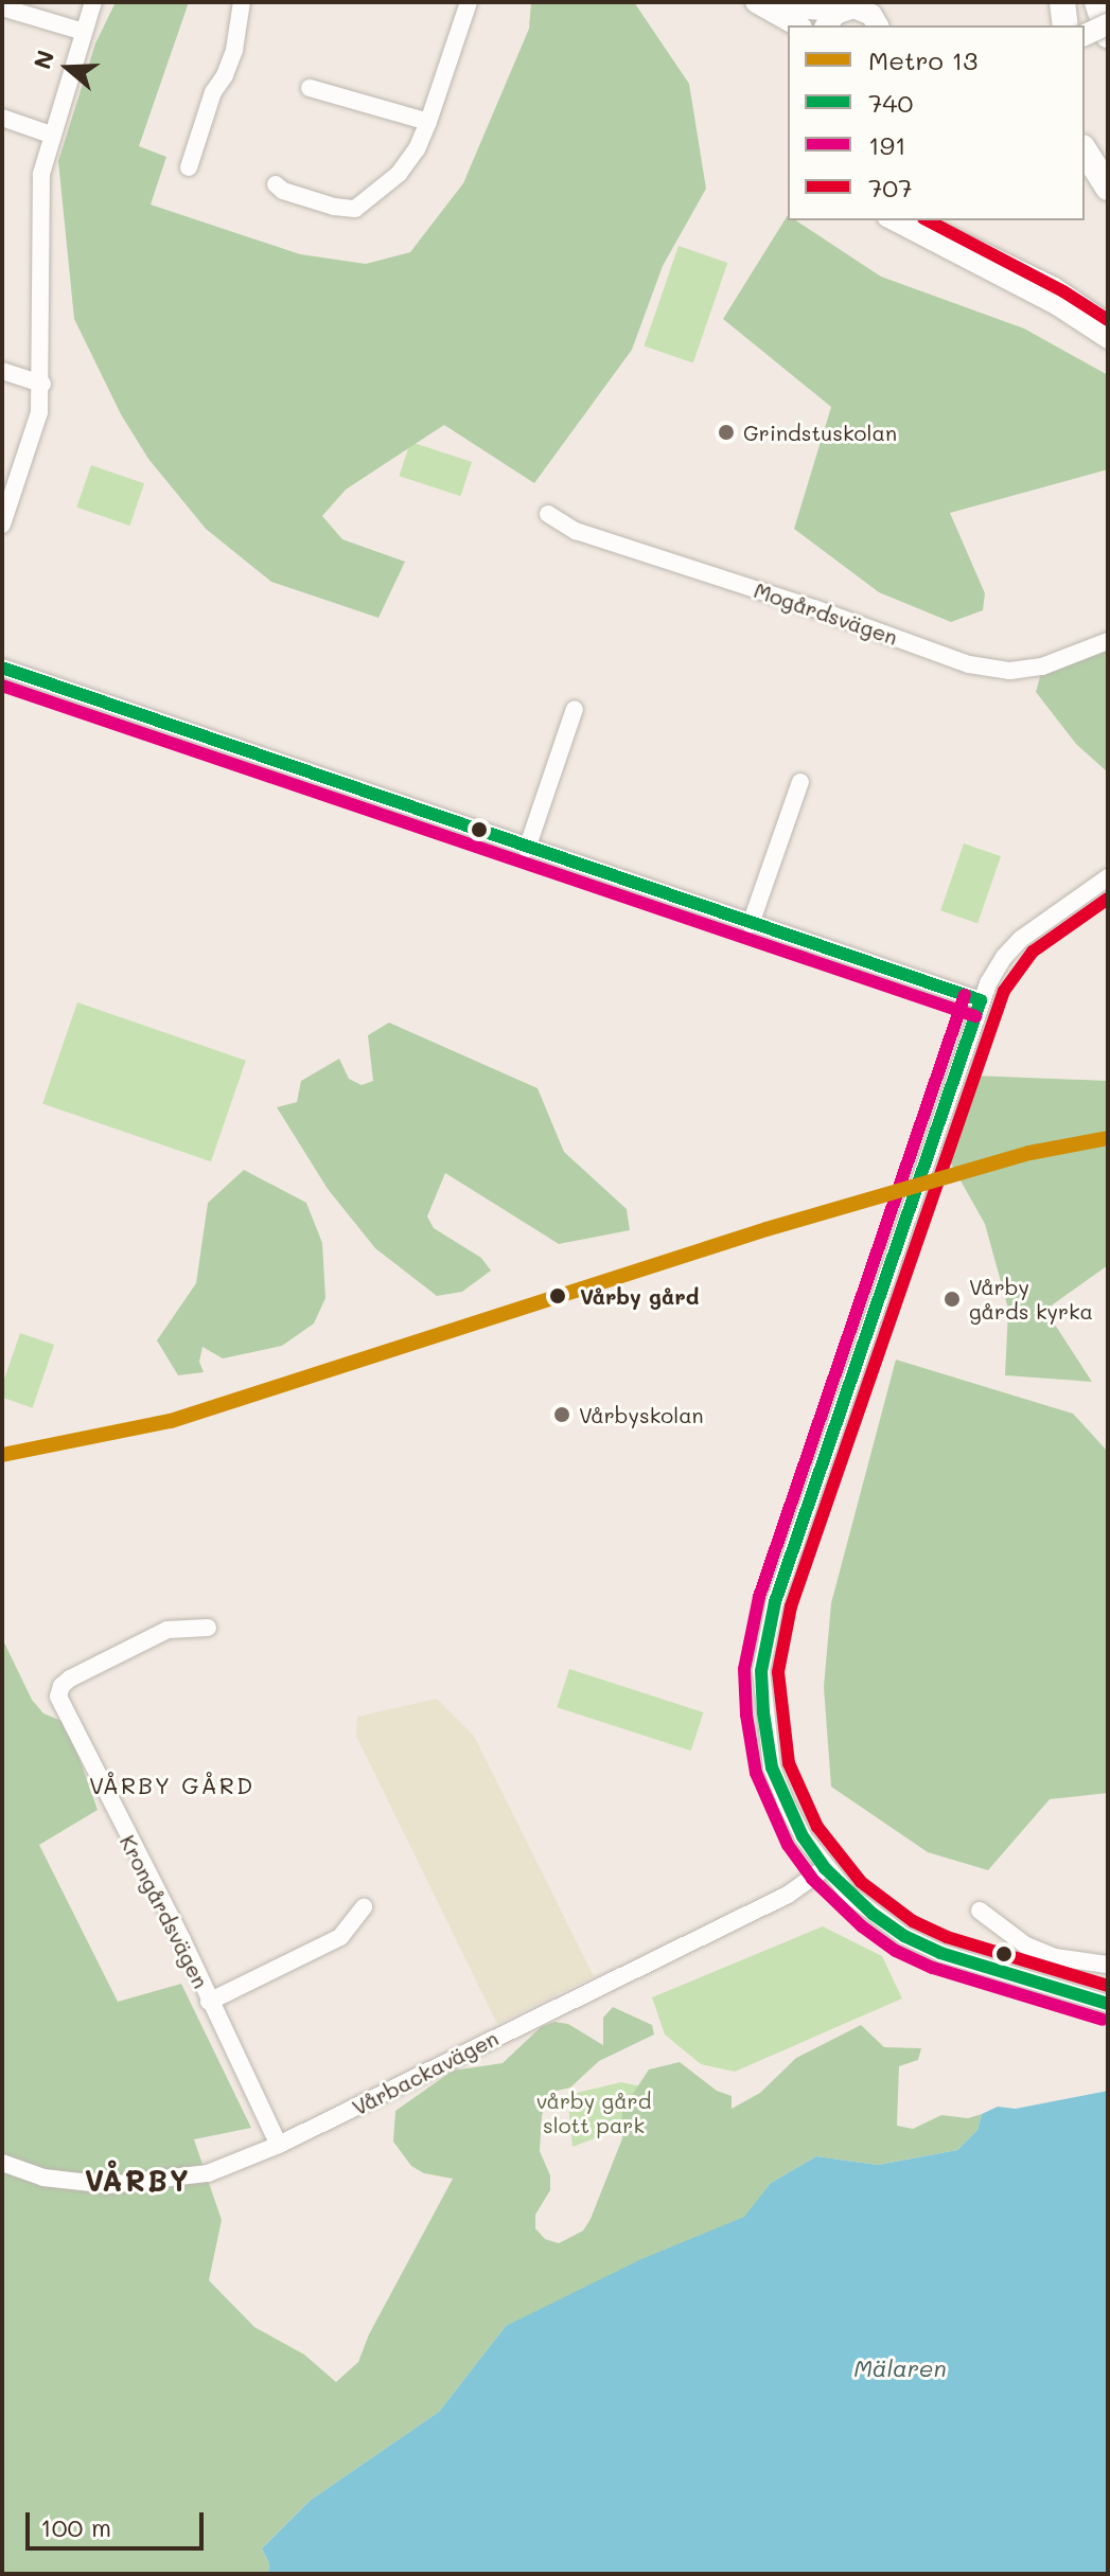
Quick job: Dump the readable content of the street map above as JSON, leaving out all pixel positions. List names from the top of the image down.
{
  "streets": {
    "street": ["Mogårdsvägen", "Krongårdsvägen", "Vårbackavägen"]
  },
  "crossings": [
    ["Krongårdsvägen", "Vårbackavägen"]
  ],
  "districts": ["VÅRBY GÅRD", "VÅRBY"],
  "water": ["Mälaren"],
  "parks": ["vårby gård slott park"],
  "places": [
    "Grindstuskolan",
    "Vårby gård",
    "Vårby gårds kyrka",
    "Vårbyskolan"
  ],
  "lines": [
    "transit line 707",
    "transit line 740",
    "transit line 191",
    "metro line 13"
  ],
  "legend": [
    "Metro 13",
    "740",
    "191",
    "707"
  ],
  "scale_bar": "100 m",
  "north": "left"
}
